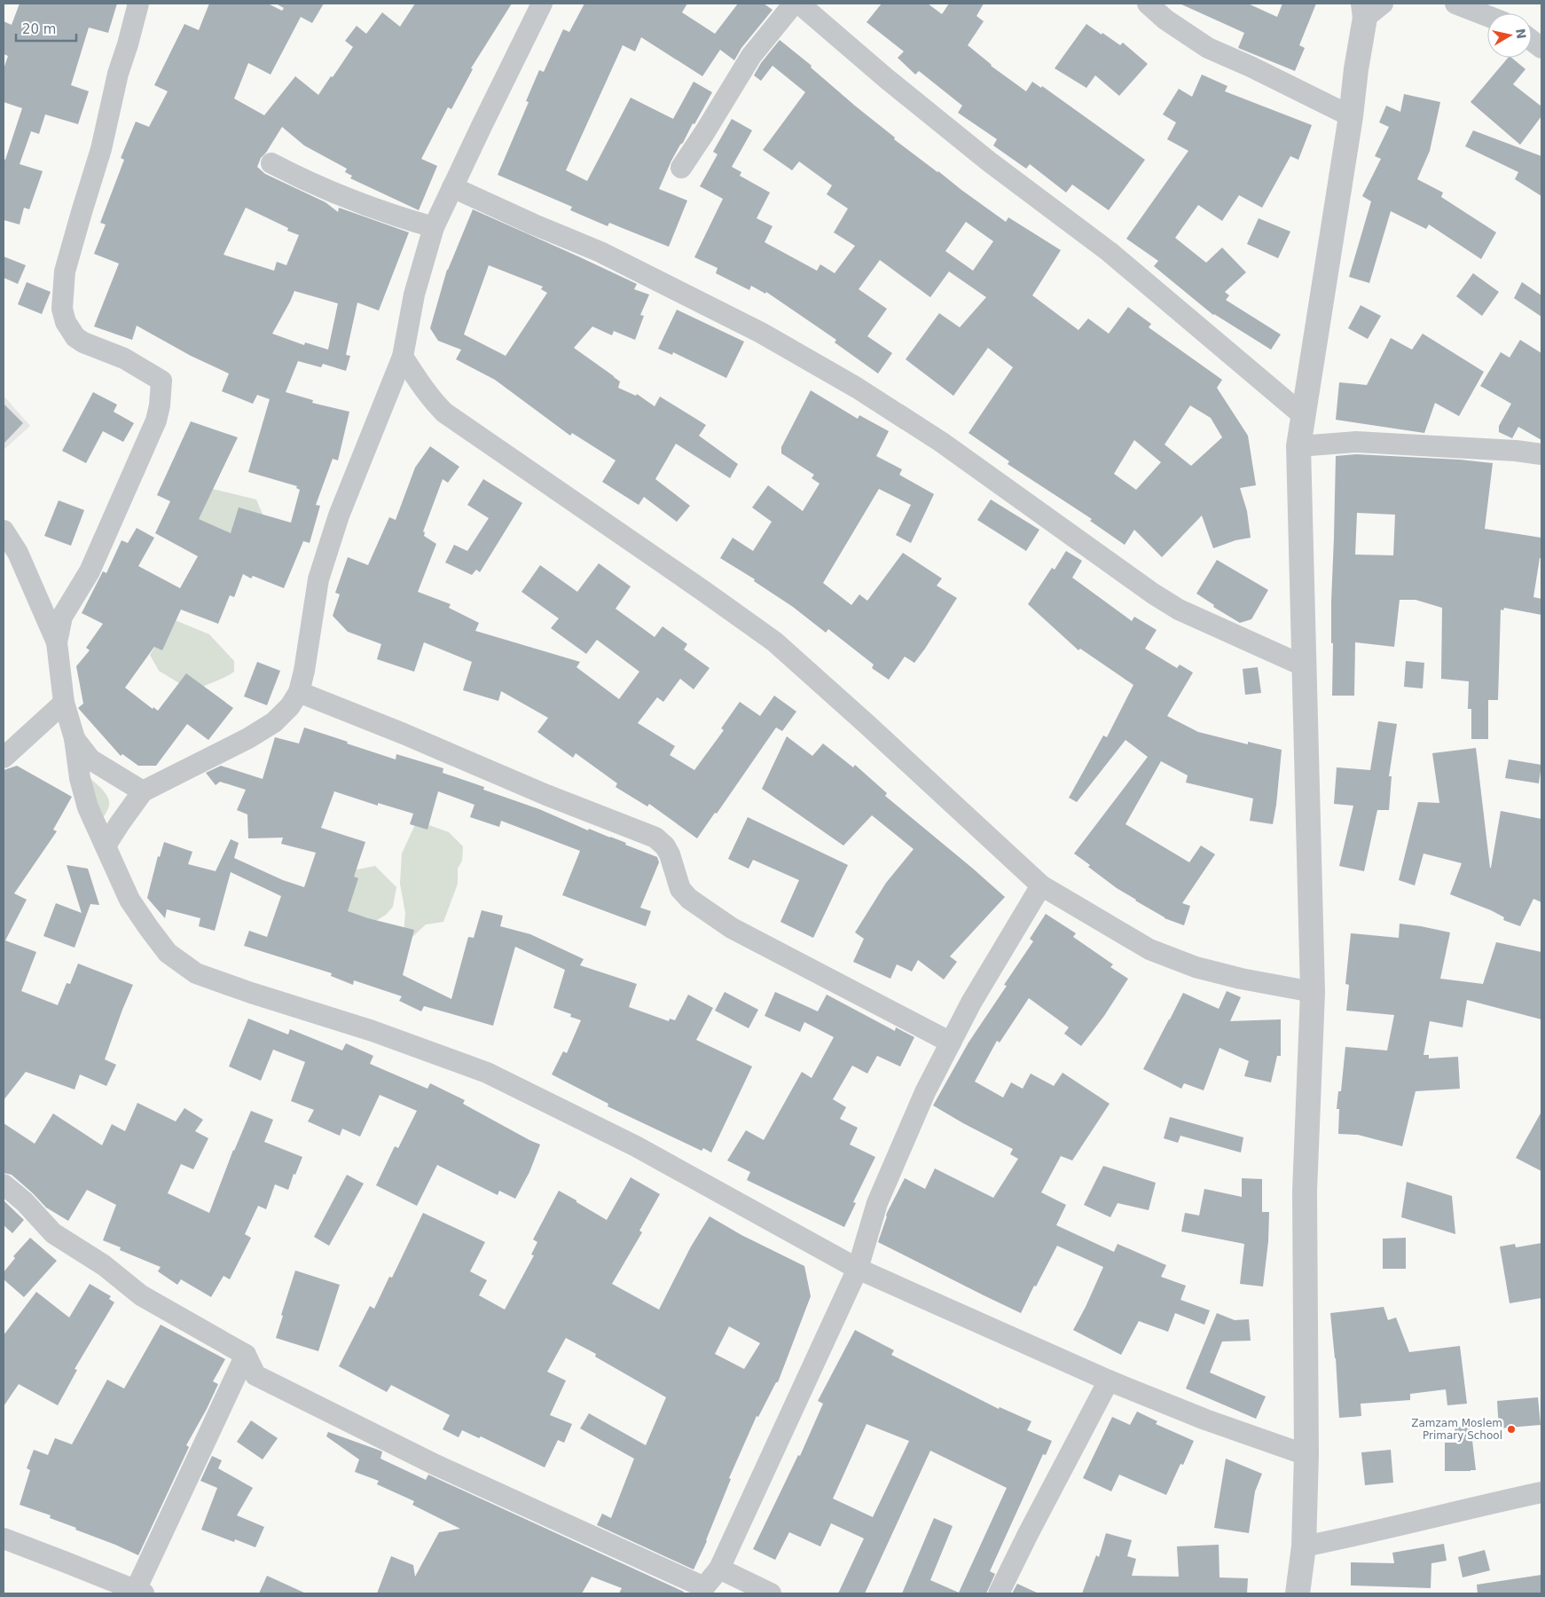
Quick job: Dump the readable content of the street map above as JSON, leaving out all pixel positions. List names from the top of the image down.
{
  "places": ["Zamzam Moslem Primary School"],
  "scale_bar": "20 m",
  "north": "right"
}
